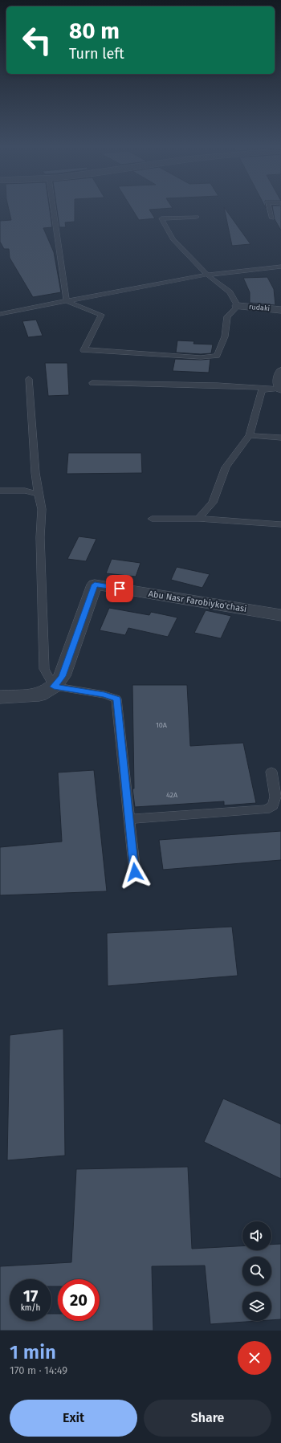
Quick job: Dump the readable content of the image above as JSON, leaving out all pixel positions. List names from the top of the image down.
{
  "streets": {
    "street": ["rudaki", "Abu Nasr Farobiyko'chasi"]
  },
  "house_numbers": ["10А", "42А"],
  "page": {
    "turn": ["80 m", "Turn left"],
    "speed": "17 km/h",
    "limit": "20",
    "heading": ["1 min", "170 m · 14:49"],
    "buttons": ["Exit", "Share"]
  }
}
